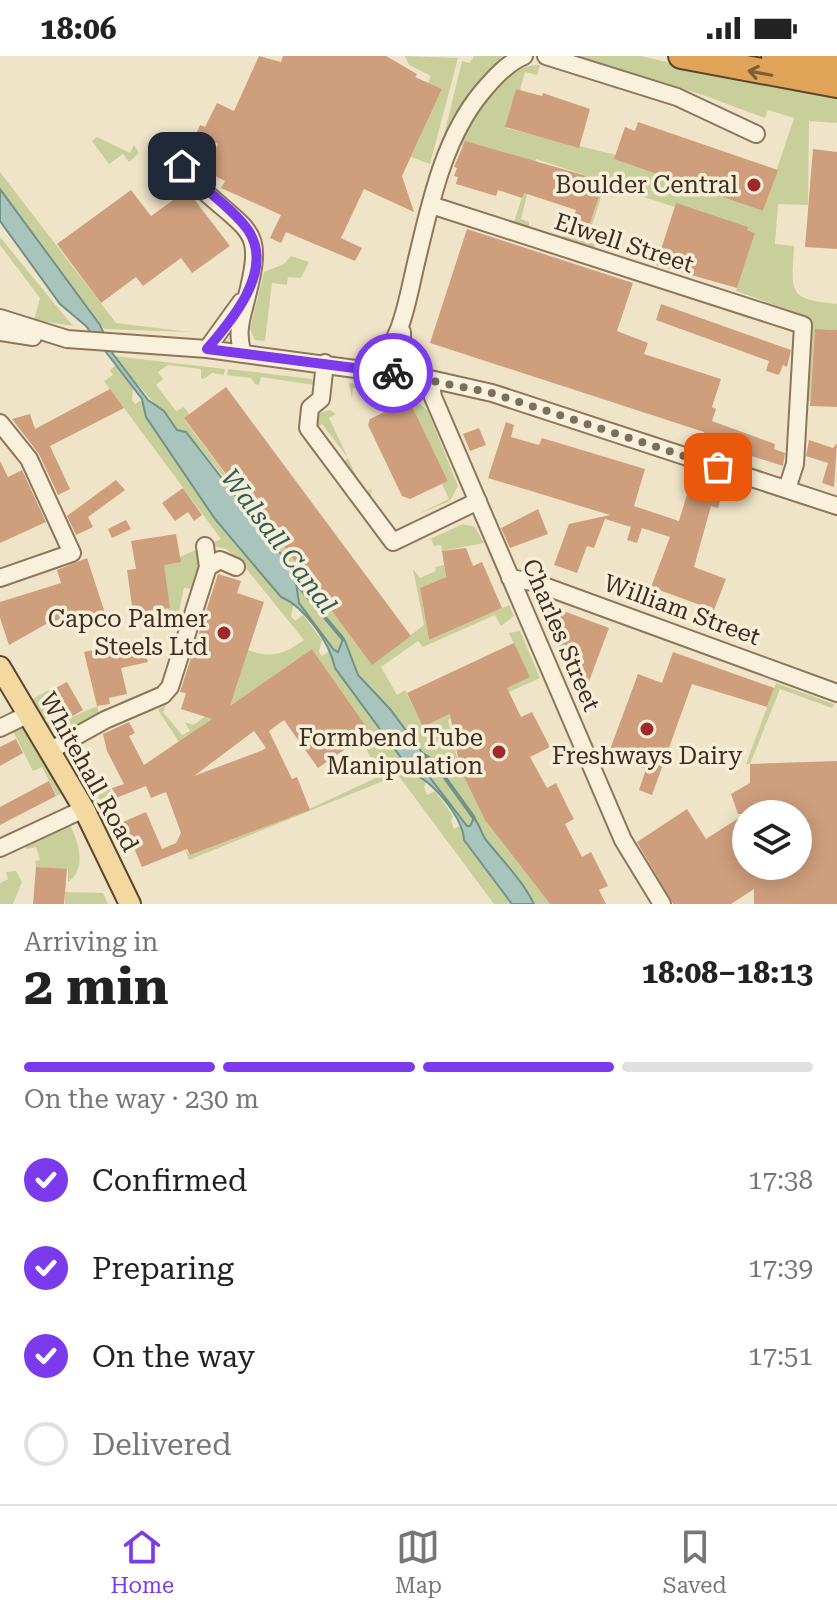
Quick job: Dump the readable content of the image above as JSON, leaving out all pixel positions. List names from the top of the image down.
{
  "streets": {
    "main road": ["Whitehall Road"],
    "street": ["Elwell Street", "William Street", "Charles Street"]
  },
  "crossings": [
    ["William Street", "Charles Street"]
  ],
  "water": ["Walsall Canal"],
  "places": [
    "Boulder Central",
    "Capco Palmer Steels Ltd",
    "Freshways Dairy",
    "Formbend Tube Manipulation"
  ],
  "page": {
    "status": "18:06",
    "heading": ["2 min", "Arriving in", "18:08–18:13"],
    "bar": "On the way · 230 m",
    "list": [
      ["Confirmed", "17:38"],
      ["Preparing", "17:39"],
      ["On the way", "17:51"],
      "Delivered"
    ],
    "tabs": ["Home", "Map", "Saved"]
  }
}
